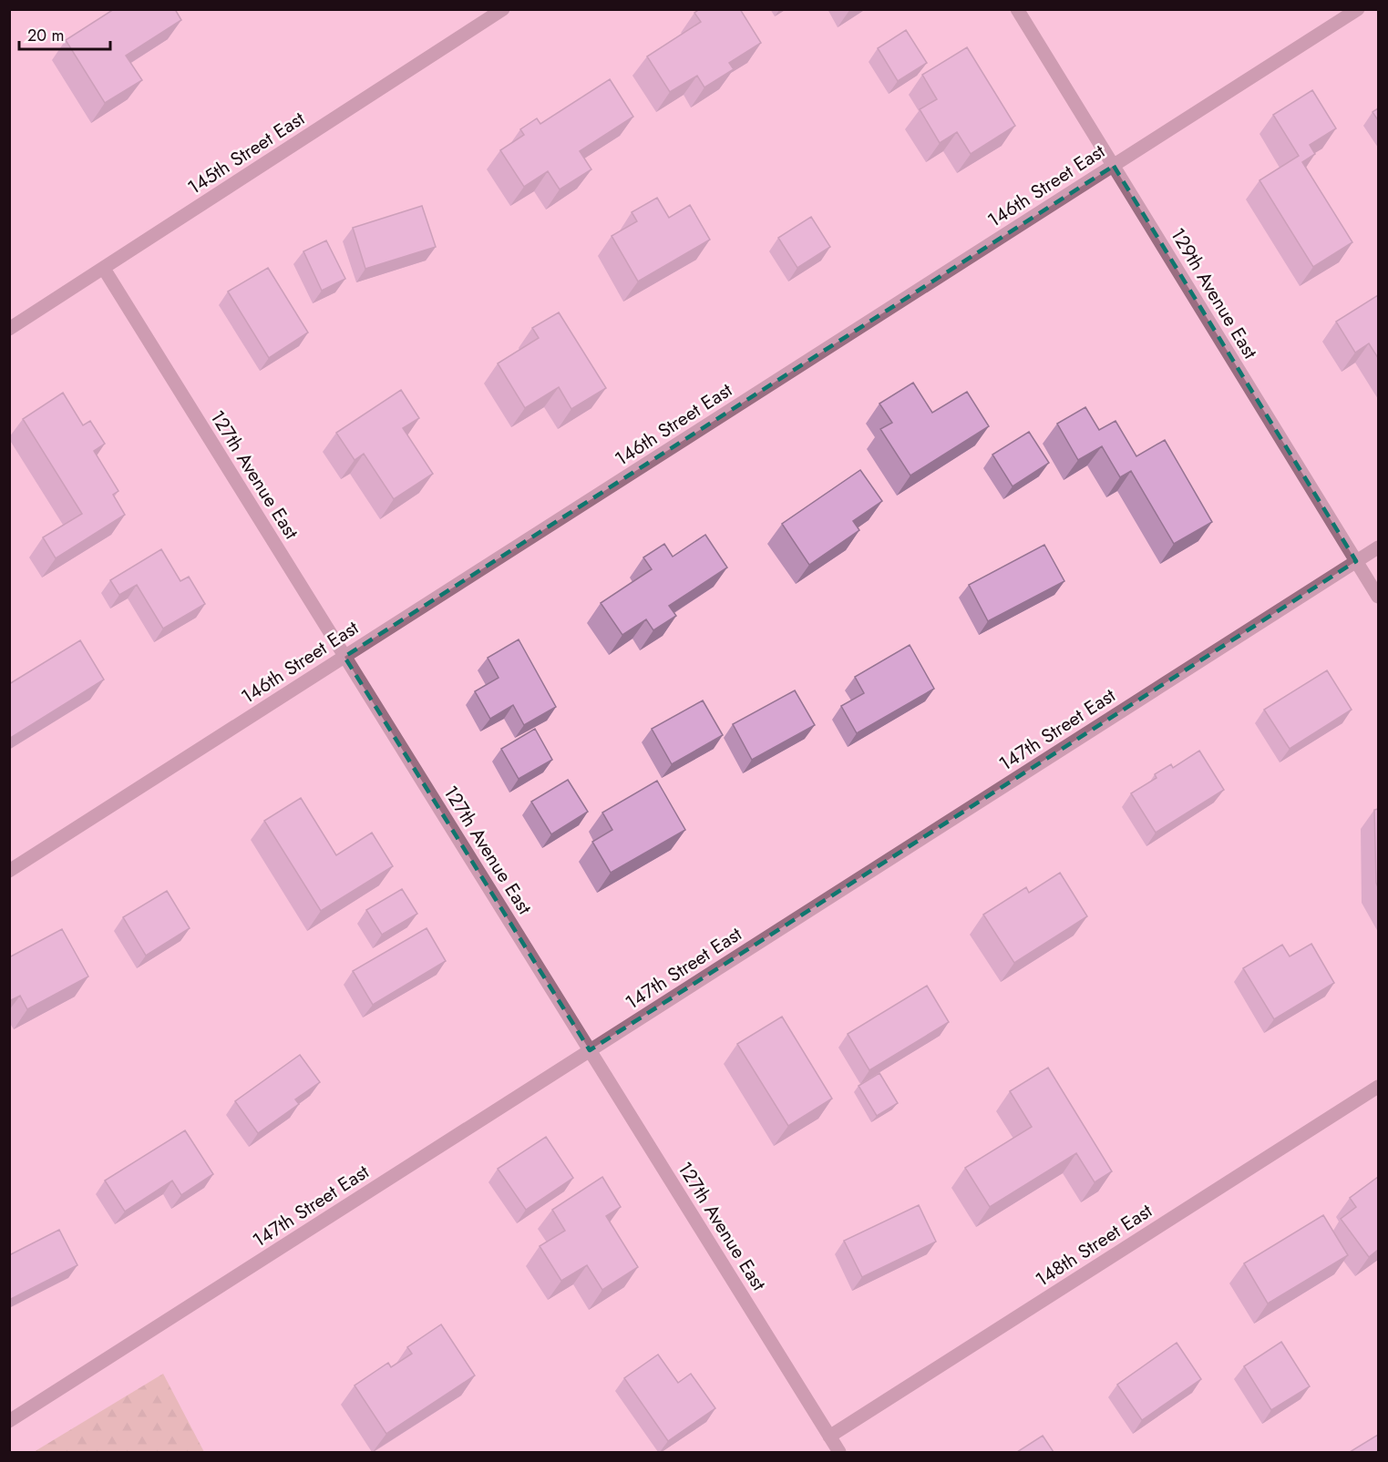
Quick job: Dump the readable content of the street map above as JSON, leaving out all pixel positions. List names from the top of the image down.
{
  "streets": {
    "street": [
      "145th Street East",
      "146th Street East",
      "129th Avenue East",
      "127th Avenue East",
      "147th Street East",
      "148th Street East"
    ]
  },
  "crossings": [
    ["145th Street East", "127th Avenue East"],
    ["146th Street East", "129th Avenue East"],
    ["146th Street East", "127th Avenue East"],
    ["129th Avenue East", "147th Street East"],
    ["127th Avenue East", "147th Street East"],
    ["127th Avenue East", "148th Street East"]
  ],
  "scale_bar": "20 m"
}
